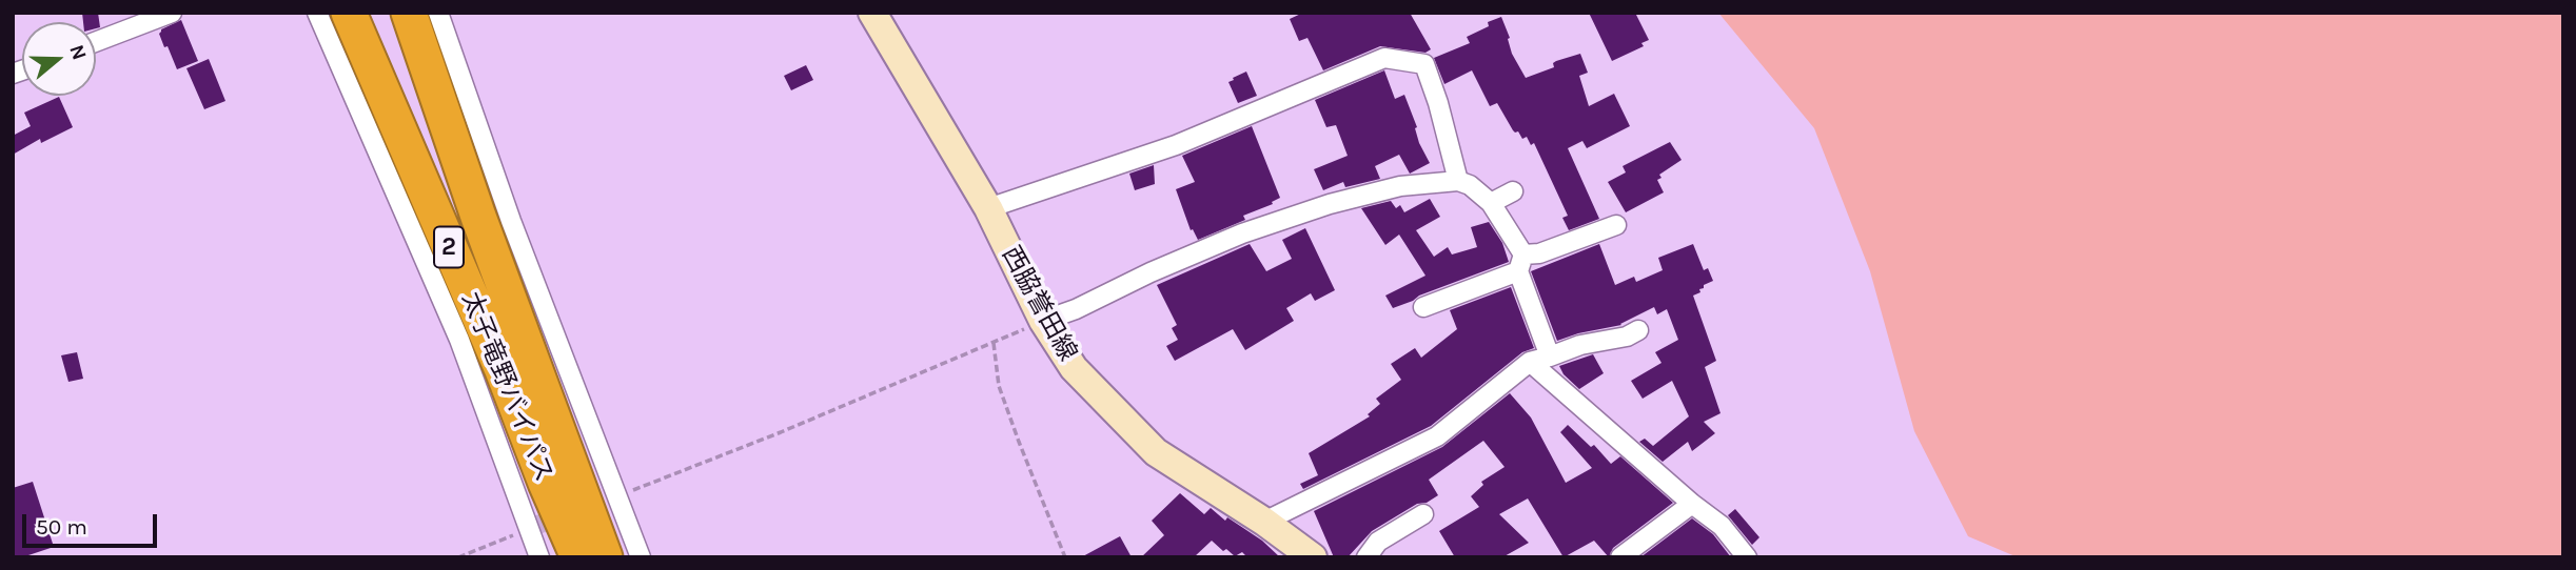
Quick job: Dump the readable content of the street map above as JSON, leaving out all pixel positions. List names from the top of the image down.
{
  "streets": {
    "highway": ["2", "太子竜野バイパス"],
    "main road": ["西脇誉田線"]
  },
  "scale_bar": "50 m",
  "north": "right"
}
